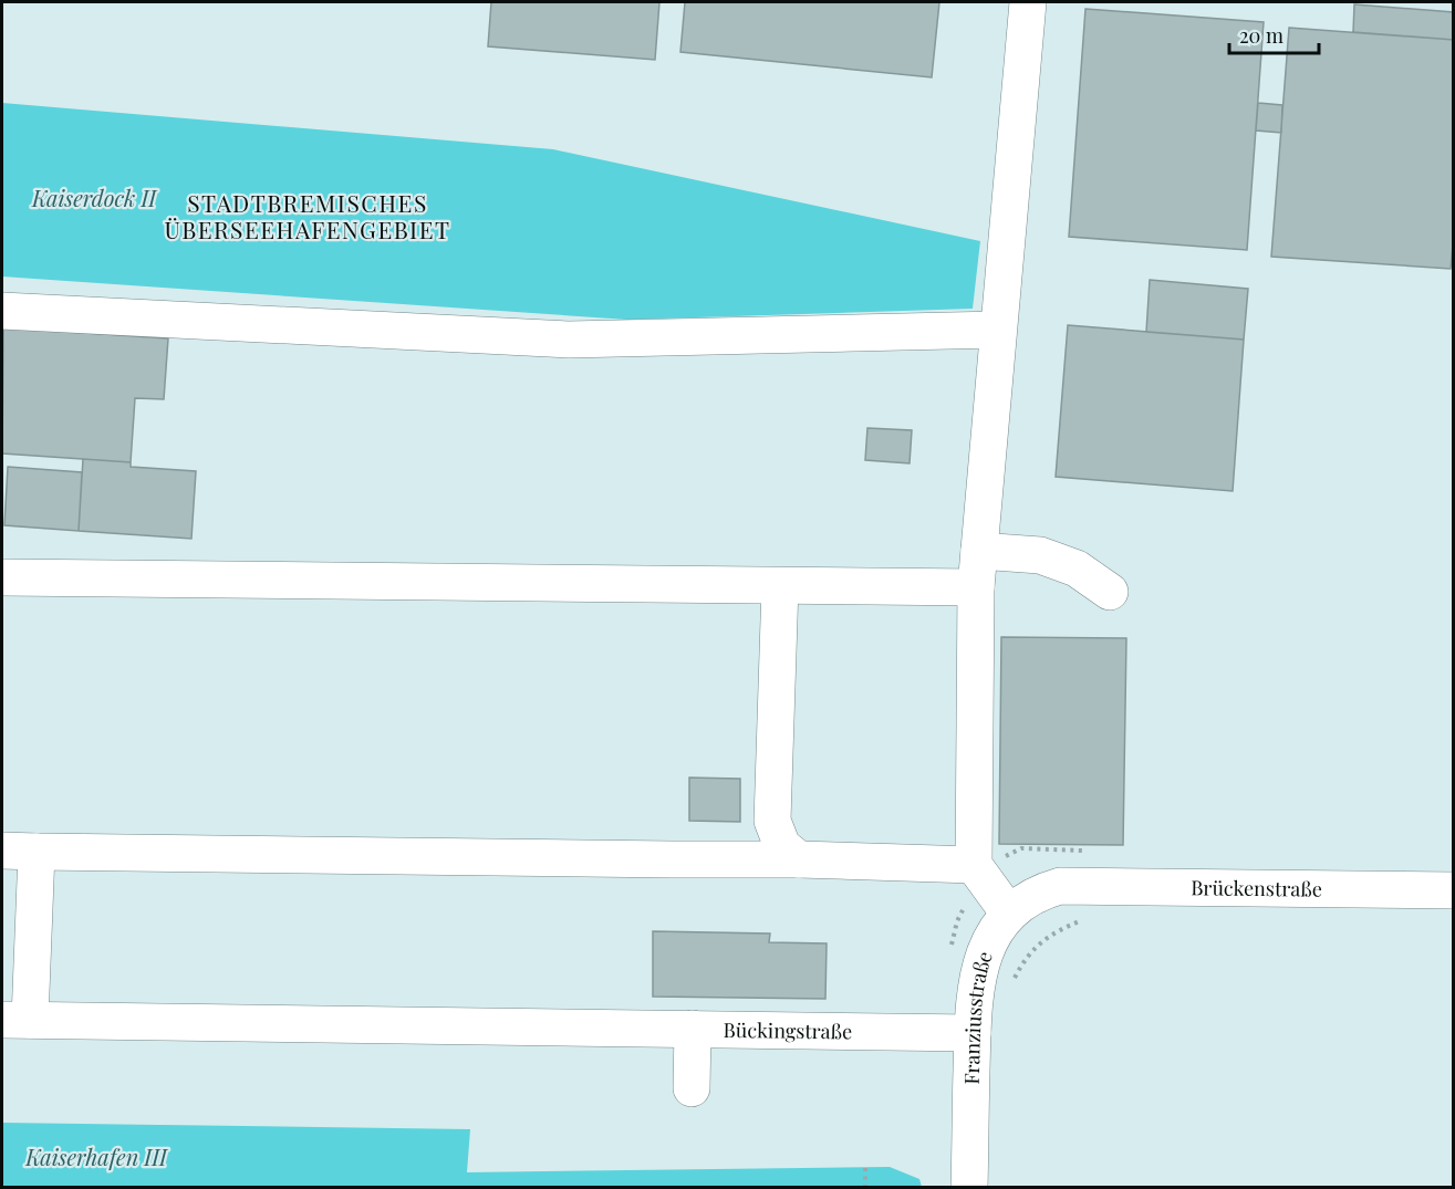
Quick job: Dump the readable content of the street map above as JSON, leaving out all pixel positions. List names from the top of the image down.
{
  "streets": {
    "main road": ["Brückenstraße", "Franziusstraße", "Bückingstraße"]
  },
  "crossings": [
    ["Brückenstraße", "Franziusstraße"],
    ["Franziusstraße", "Bückingstraße"]
  ],
  "districts": ["STADTBREMISCHES ÜBERSEEHAFENGEBIET"],
  "water": ["Kaiserdock II", "Kaiserhafen III"],
  "scale_bar": "20 m"
}
